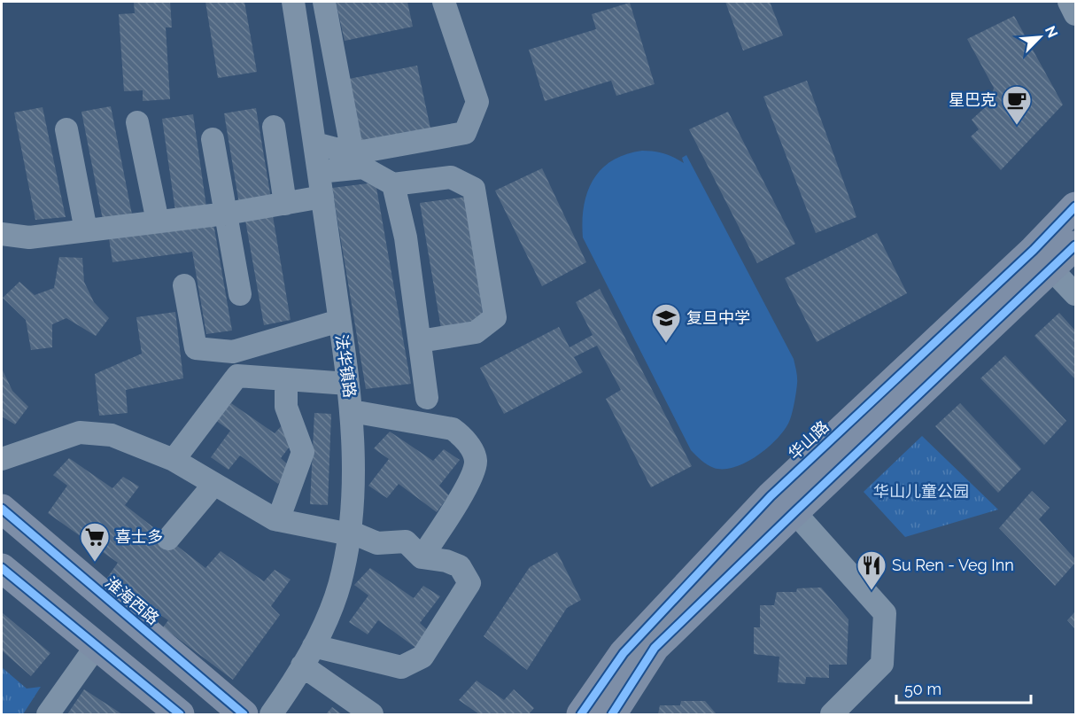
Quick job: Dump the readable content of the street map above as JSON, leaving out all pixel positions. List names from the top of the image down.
{
  "streets": {
    "main road": ["华山路", "淮海西路"],
    "street": ["法华镇路"]
  },
  "parks": ["华山儿童公园"],
  "places": {
    "cafe": ["星巴克"],
    "school or university": ["复旦中学"],
    "supermarket": ["喜士多"],
    "restaurant": ["Su Ren - Veg Inn"]
  },
  "scale_bar": "50 m",
  "north": "top right"
}
